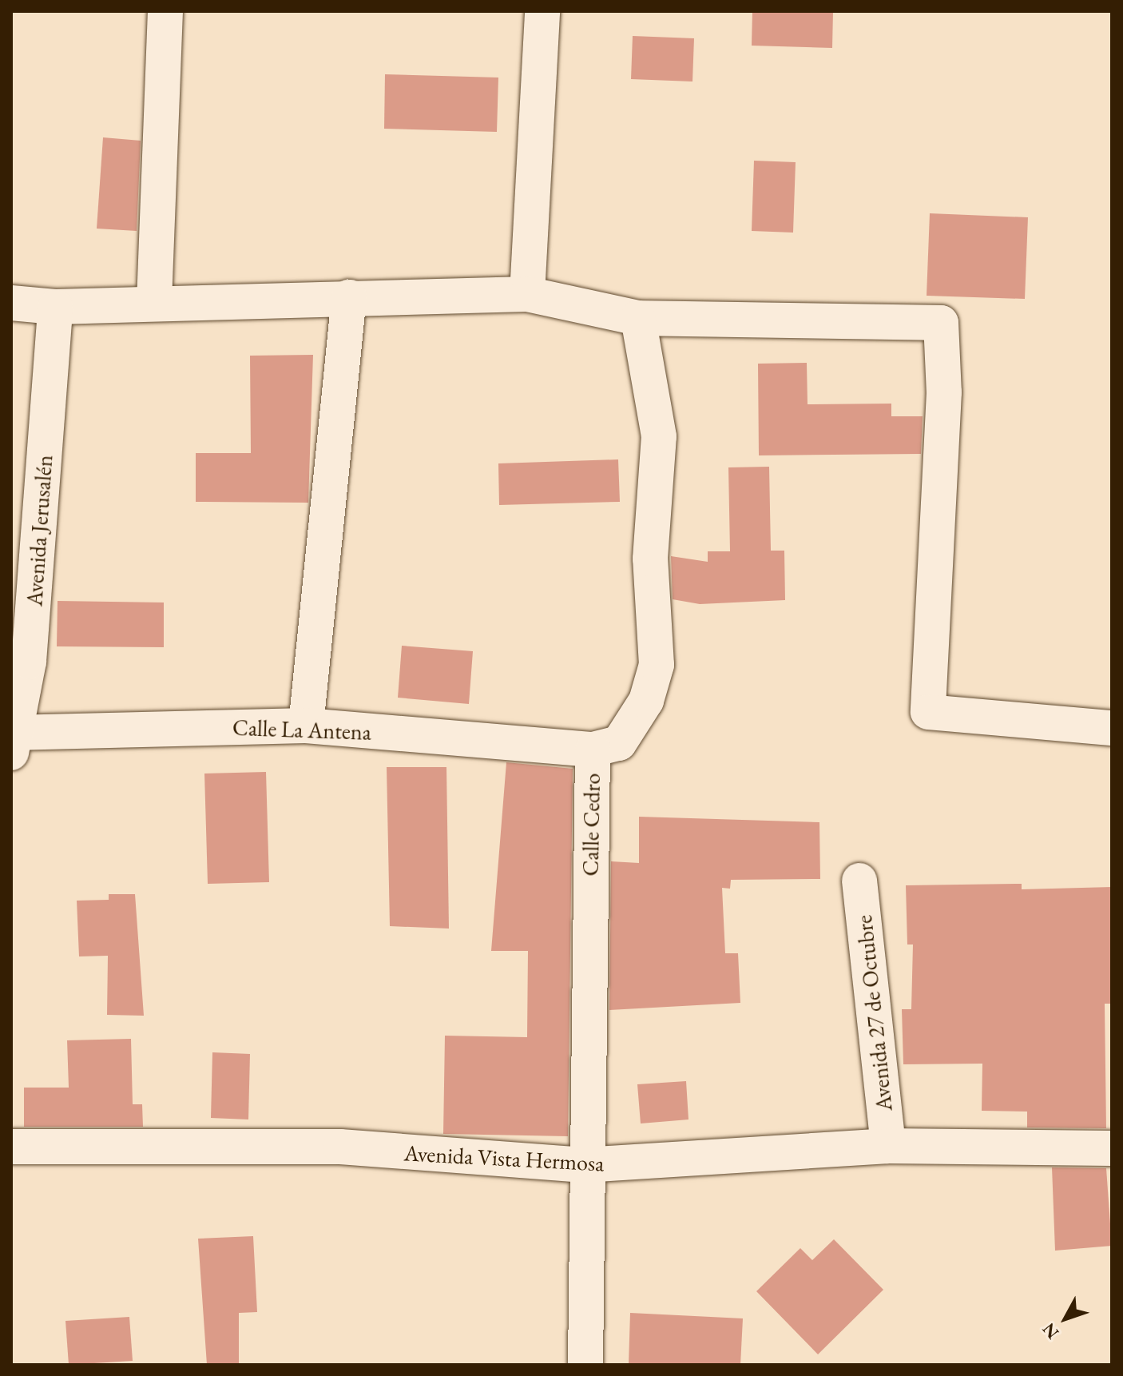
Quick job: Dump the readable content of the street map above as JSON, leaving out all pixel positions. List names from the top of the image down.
{
  "streets": {
    "street": [
      "Avenida Jerusalén",
      "Calle La Antena",
      "Calle Cedro",
      "Avenida 27 de Octubre",
      "Avenida Vista Hermosa"
    ]
  },
  "crossings": [
    ["Avenida Jerusalén", "Calle La Antena"],
    ["Calle La Antena", "Calle Cedro"],
    ["Calle Cedro", "Avenida Vista Hermosa"],
    ["Avenida 27 de Octubre", "Avenida Vista Hermosa"]
  ],
  "north": "bottom left"
}
